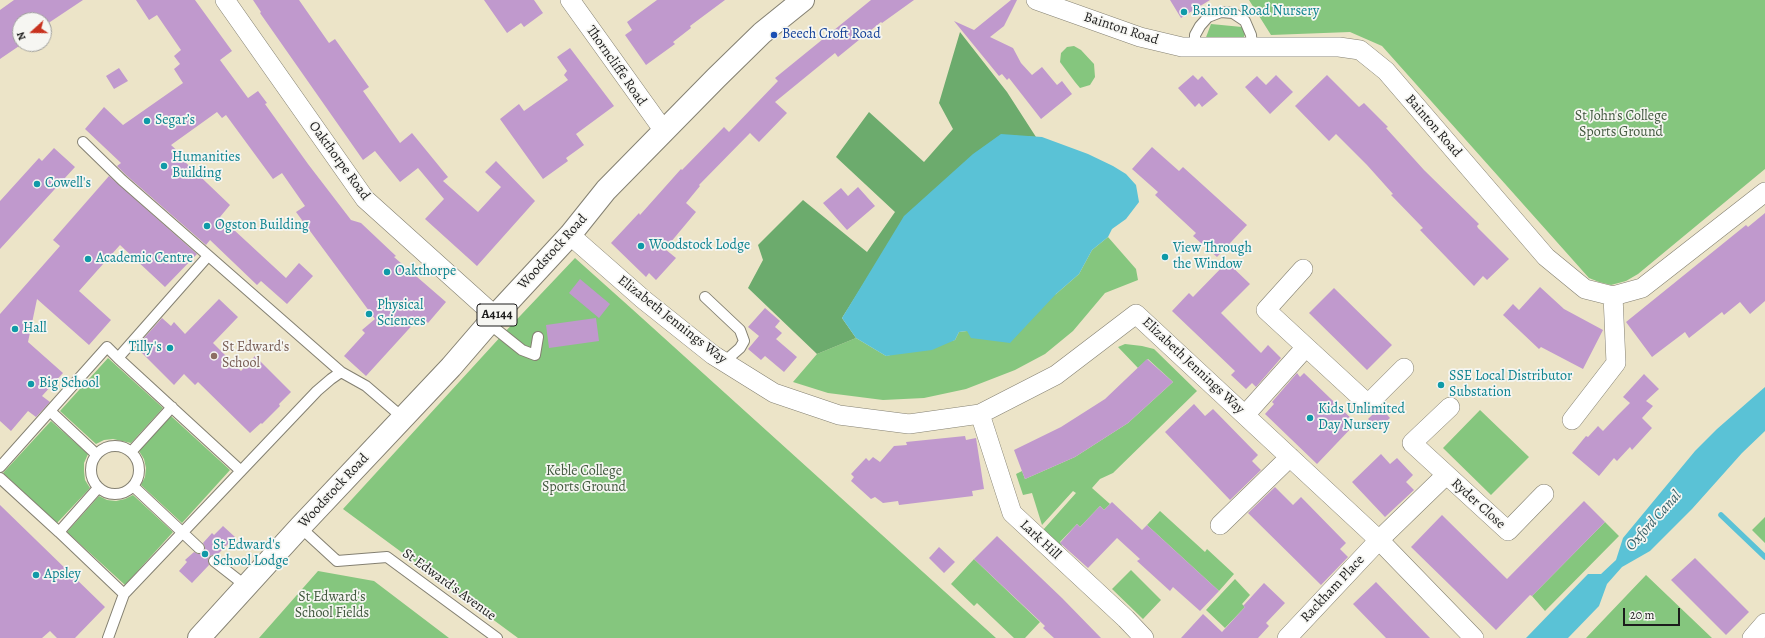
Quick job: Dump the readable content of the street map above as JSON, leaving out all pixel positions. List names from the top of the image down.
{
  "streets": {
    "main road": ["Woodstock Road", "A4144"],
    "street": [
      "Bainton Road",
      "Thorncliffe Road",
      "Oakthorpe Road",
      "Elizabeth Jennings Way",
      "Ryder Close",
      "Lark Hill",
      "Rackham Place"
    ],
    "lane": ["St Edward's Avenue"]
  },
  "crossings": [
    ["Thorncliffe Road", "Woodstock Road"],
    ["Oakthorpe Road", "Woodstock Road"],
    ["Woodstock Road", "Elizabeth Jennings Way"],
    ["Woodstock Road", "St Edward's Avenue"],
    ["Elizabeth Jennings Way", "Ryder Close"],
    ["Elizabeth Jennings Way", "Lark Hill"],
    ["Elizabeth Jennings Way", "Rackham Place"],
    ["Ryder Close", "Rackham Place"]
  ],
  "water": ["Oxford Canal"],
  "parks": ["St John's College Sports Ground", "Keble College Sports Ground", "St Edward's School Fields"],
  "places": [
    "Bainton Road Nursery",
    "Beech Croft Road",
    "Segar’s",
    "Humanities Building",
    "Cowell's",
    "Ogston Building",
    "Woodstock Lodge",
    "View Through the Window",
    "Academic Centre",
    "Oakthorpe",
    "Physical Sciences",
    "Hall",
    "Tilly's",
    "St Edward's School",
    "Big School",
    "SSE Local Distributor Substation",
    "Kids Unlimited Day Nursery",
    "St Edward's School Lodge",
    "Apsley"
  ],
  "scale_bar": "20 m",
  "north": "left"
}
